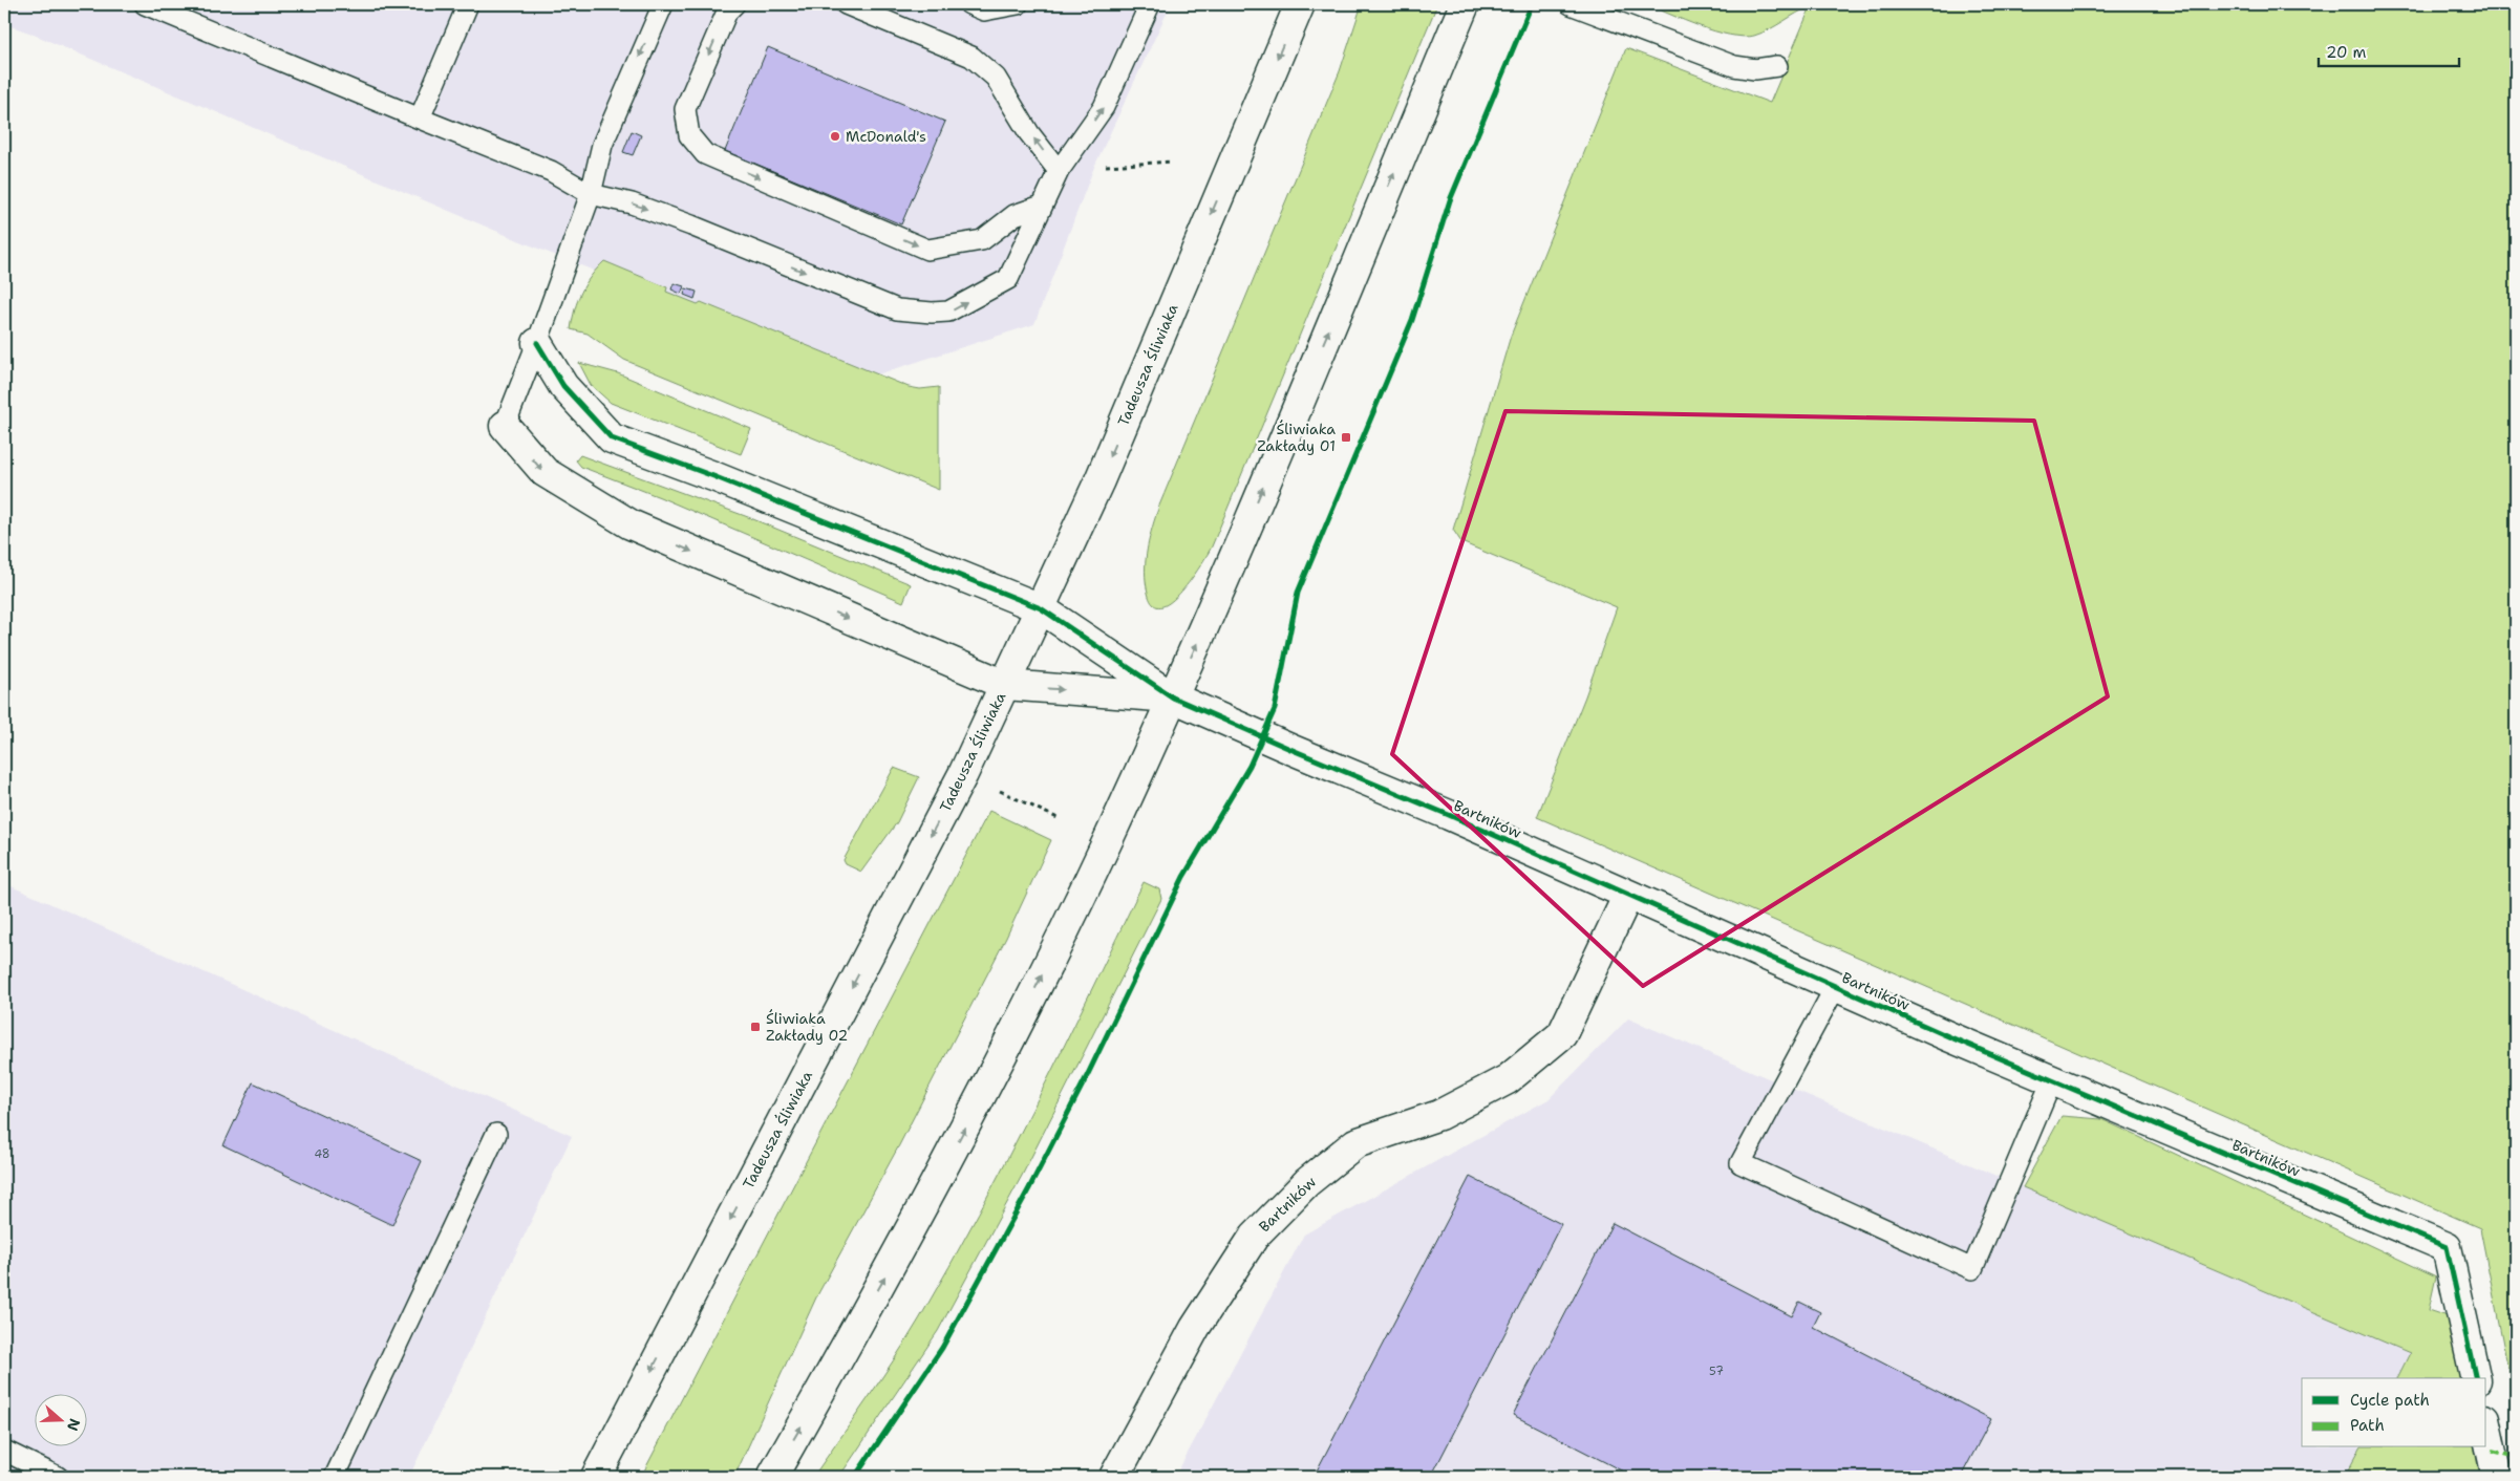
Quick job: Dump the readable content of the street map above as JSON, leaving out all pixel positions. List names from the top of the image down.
{
  "streets": {
    "street": ["Tadeusza Śliwiaka", "Bartników"]
  },
  "places": {
    "other": ["McDonald's"],
    "transit": ["Śliwiaka Zakłady 01", "Śliwiaka Zakłady 02"]
  },
  "house_numbers": ["48", "57"],
  "legend": ["Cycle path", "Path"],
  "scale_bar": "20 m",
  "north": "right"
}
